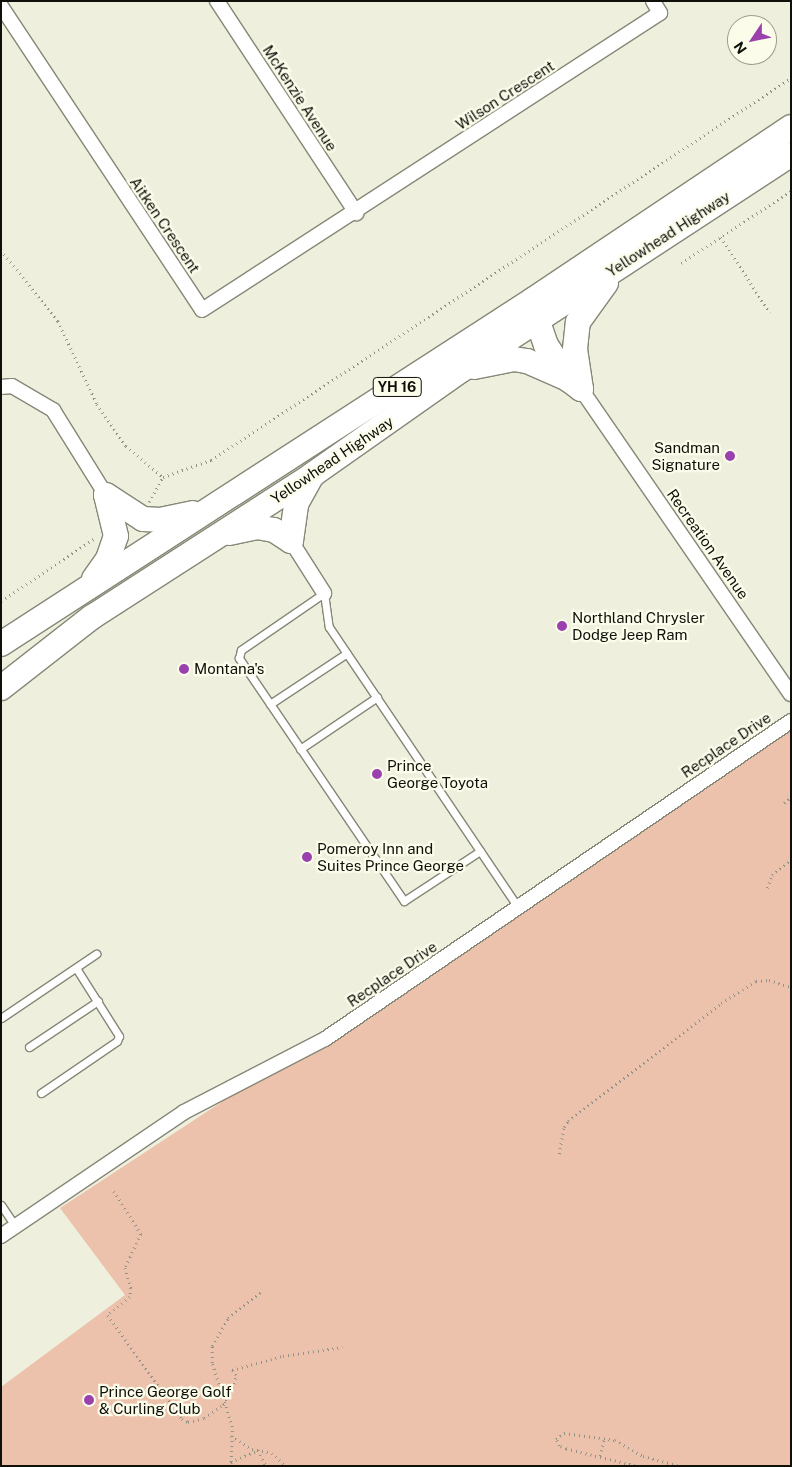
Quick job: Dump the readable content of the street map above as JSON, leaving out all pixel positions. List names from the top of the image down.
{
  "streets": {
    "highway": ["Yellowhead Highway", "YH 16"],
    "street": [
      "Wilson Crescent",
      "McKenzie Avenue",
      "Aitken Crescent",
      "Recreation Avenue",
      "Recplace Drive"
    ]
  },
  "crossings": [
    ["Wilson Crescent", "McKenzie Avenue"],
    ["Wilson Crescent", "Aitken Crescent"],
    ["McKenzie Avenue", "Aitken Crescent"]
  ],
  "places": [
    "Sandman Signature",
    "Northland Chrysler Dodge Jeep Ram",
    "Montana's",
    "Prince George Toyota",
    "Pomeroy Inn and Suites Prince George",
    "Prince George Golf & Curling Club"
  ],
  "north": "bottom left"
}
